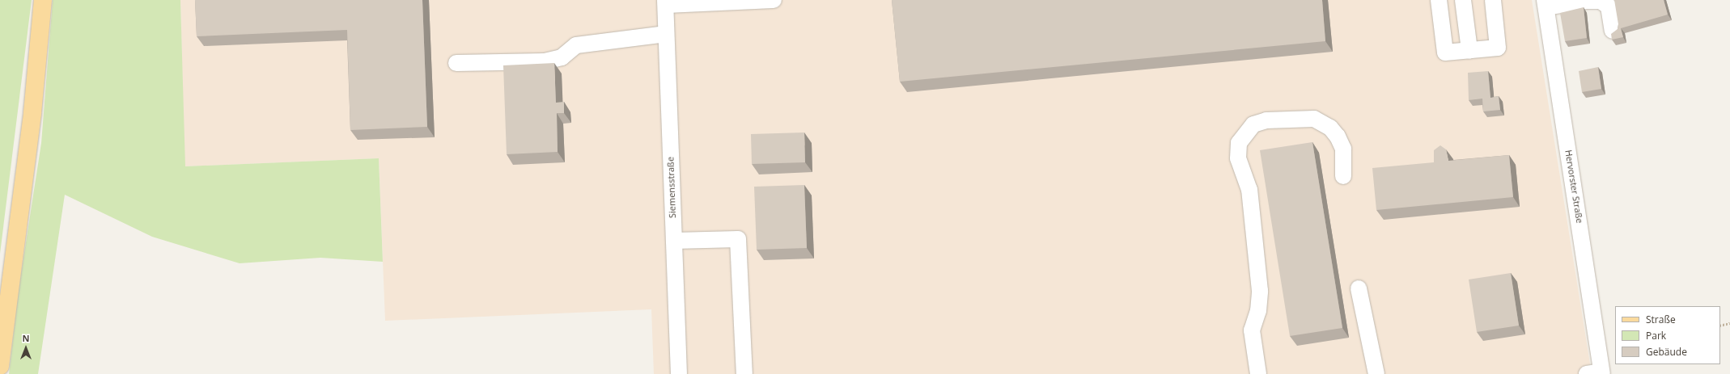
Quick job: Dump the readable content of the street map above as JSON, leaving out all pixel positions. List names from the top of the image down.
{
  "streets": {
    "street": ["Hervorster Straße", "Siemensstraße"]
  },
  "legend": ["Straße", "Park", "Gebäude"],
  "north": "top"
}
